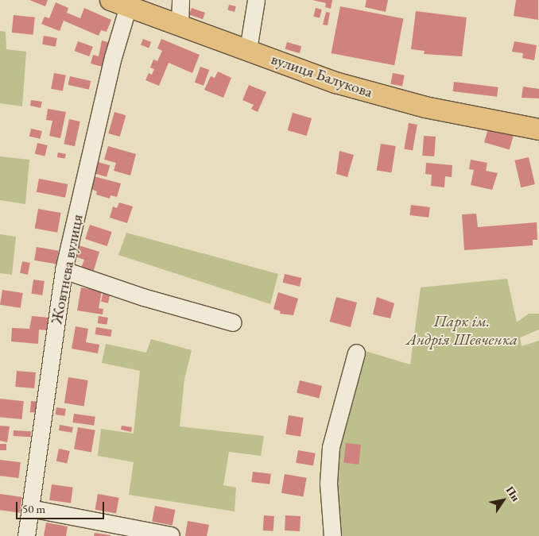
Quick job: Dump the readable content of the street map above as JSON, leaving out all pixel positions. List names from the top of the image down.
{
  "streets": {
    "main road": ["вулиця Балукова"],
    "street": ["Жовтнева вулиця"]
  },
  "crossings": [
    ["вулиця Балукова", "Жовтнева вулиця"]
  ],
  "parks": ["Парк ім. Андрія Шевченка"],
  "scale_bar": "50 m",
  "north": "top right"
}
